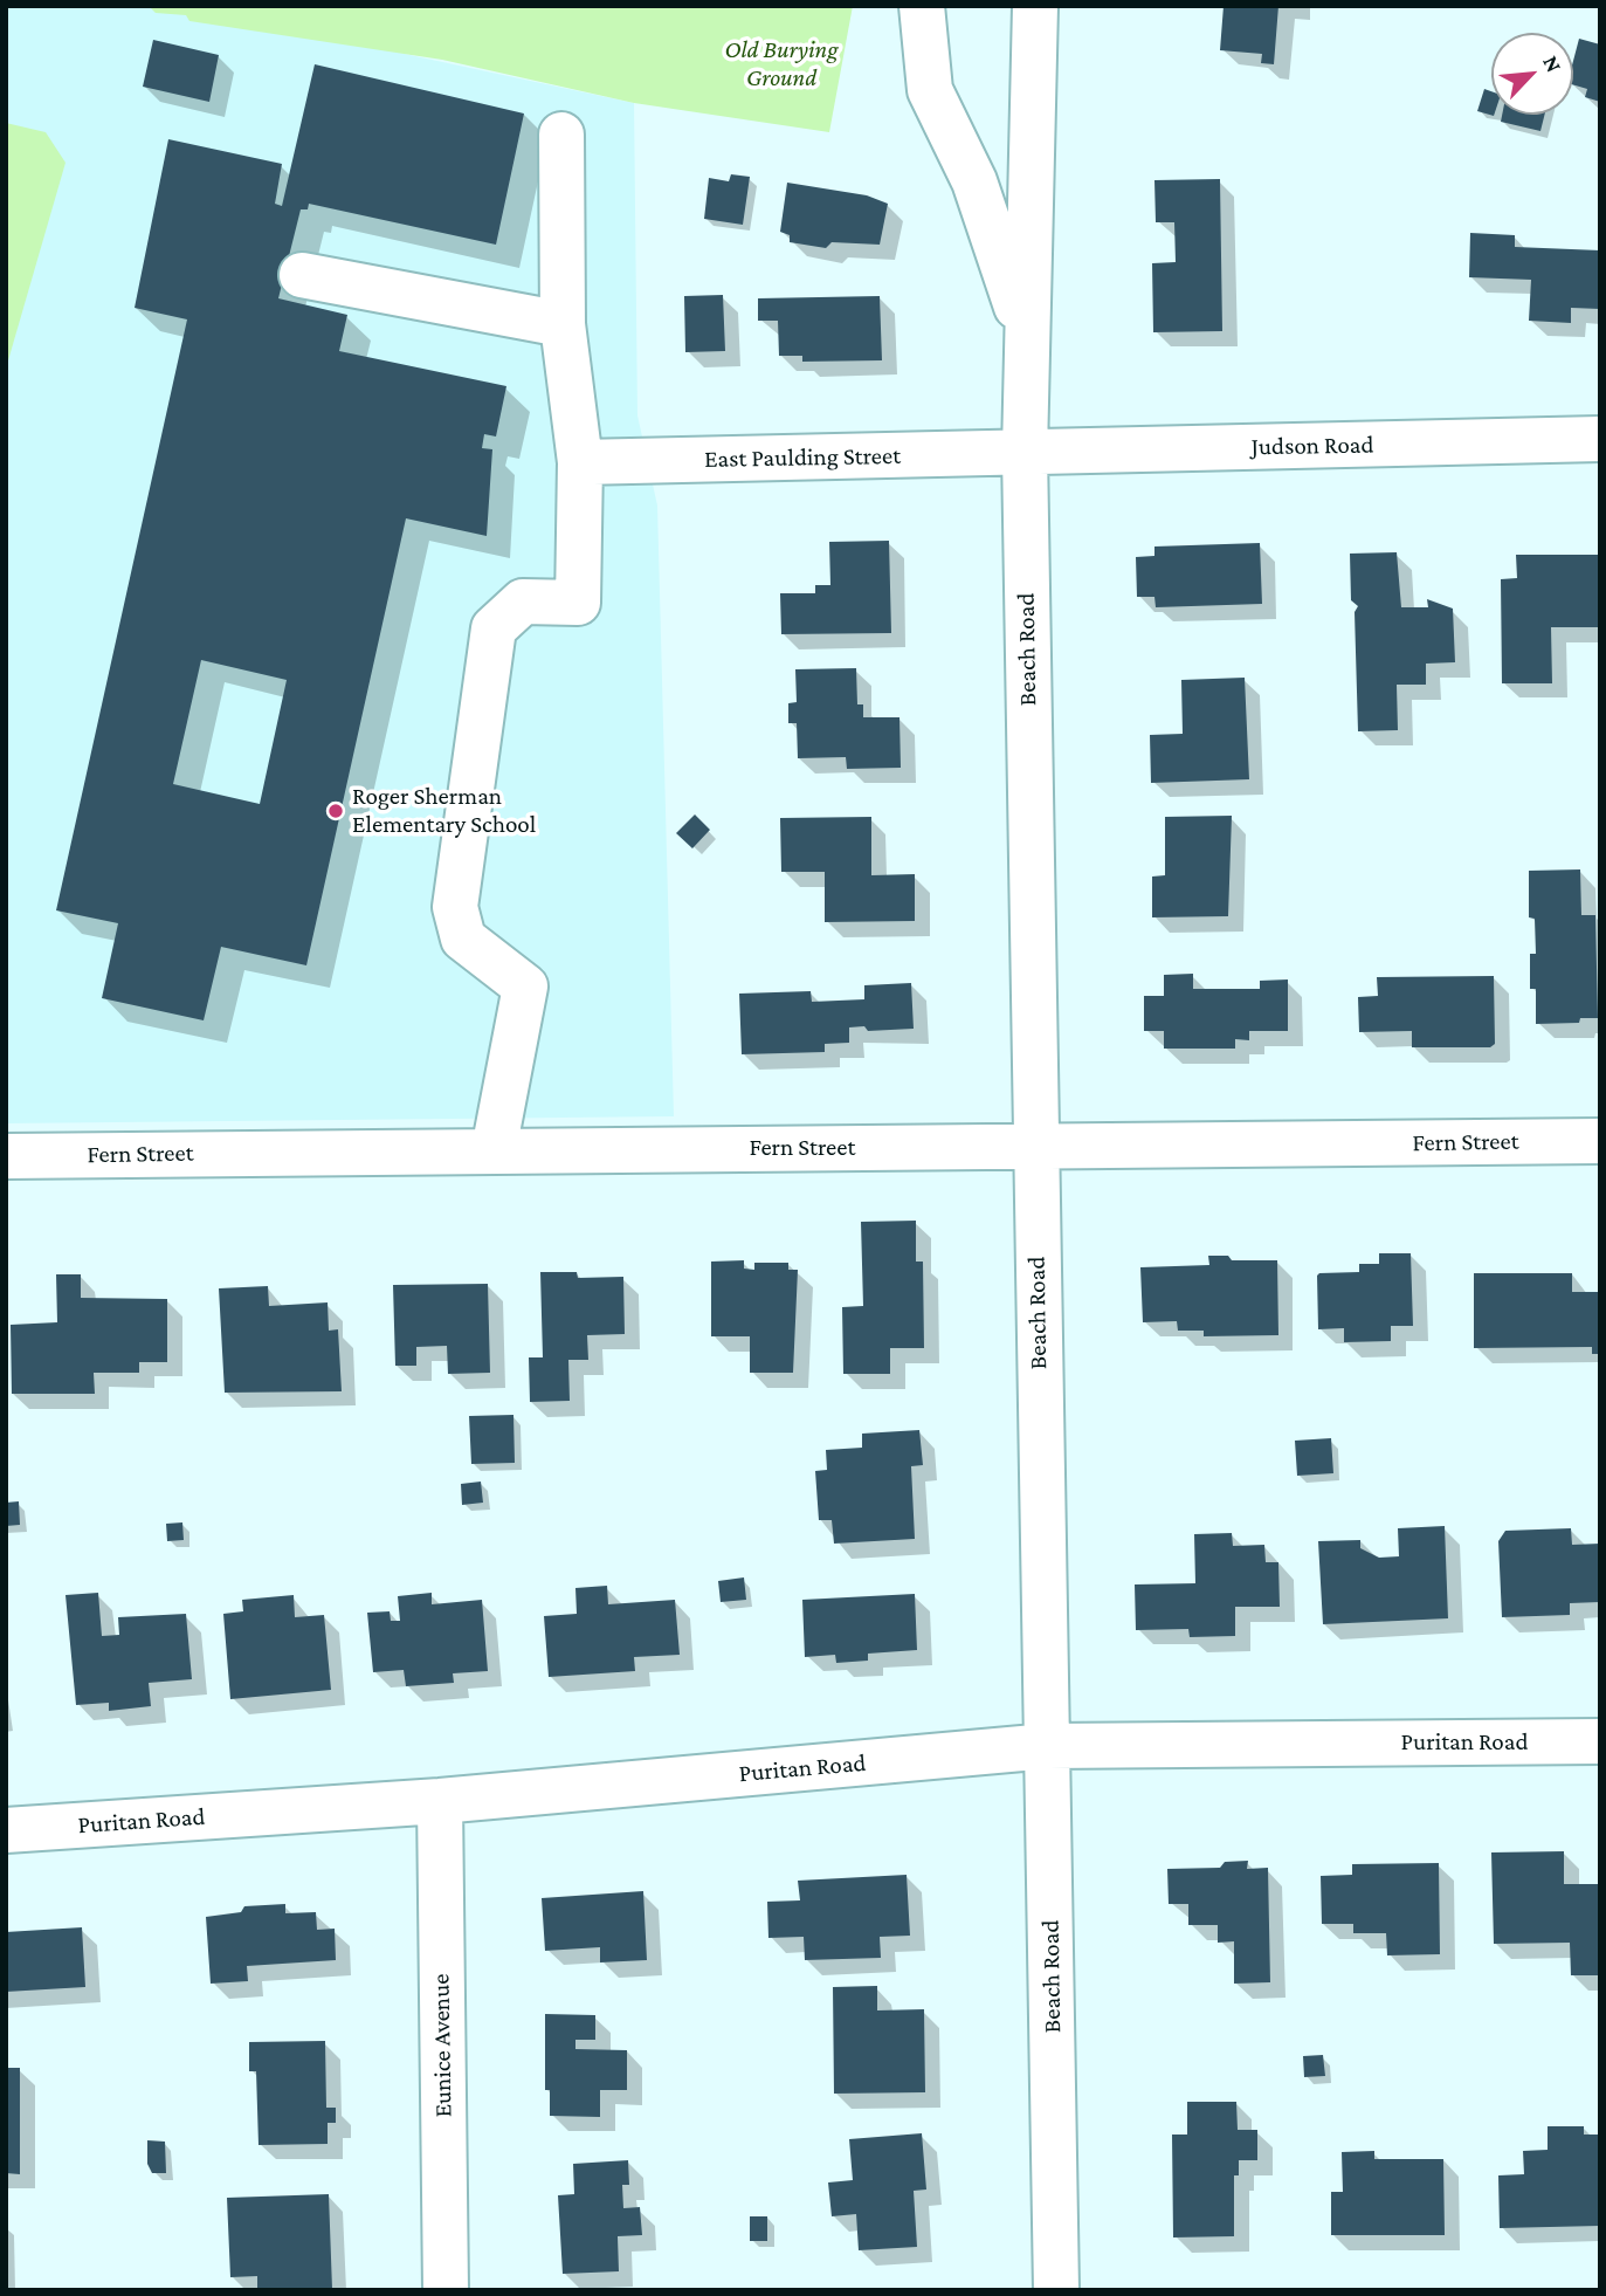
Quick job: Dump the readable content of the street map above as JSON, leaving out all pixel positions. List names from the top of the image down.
{
  "streets": {
    "street": [
      "Judson Road",
      "East Paulding Street",
      "Beach Road",
      "Fern Street",
      "Puritan Road",
      "Eunice Avenue"
    ]
  },
  "crossings": [
    ["Judson Road", "East Paulding Street"],
    ["Judson Road", "Beach Road"],
    ["East Paulding Street", "Beach Road"],
    ["Beach Road", "Fern Street"],
    ["Beach Road", "Puritan Road"],
    ["Puritan Road", "Eunice Avenue"]
  ],
  "parks": ["Old Burying Ground"],
  "places": ["Roger Sherman Elementary School"],
  "north": "top right"
}
